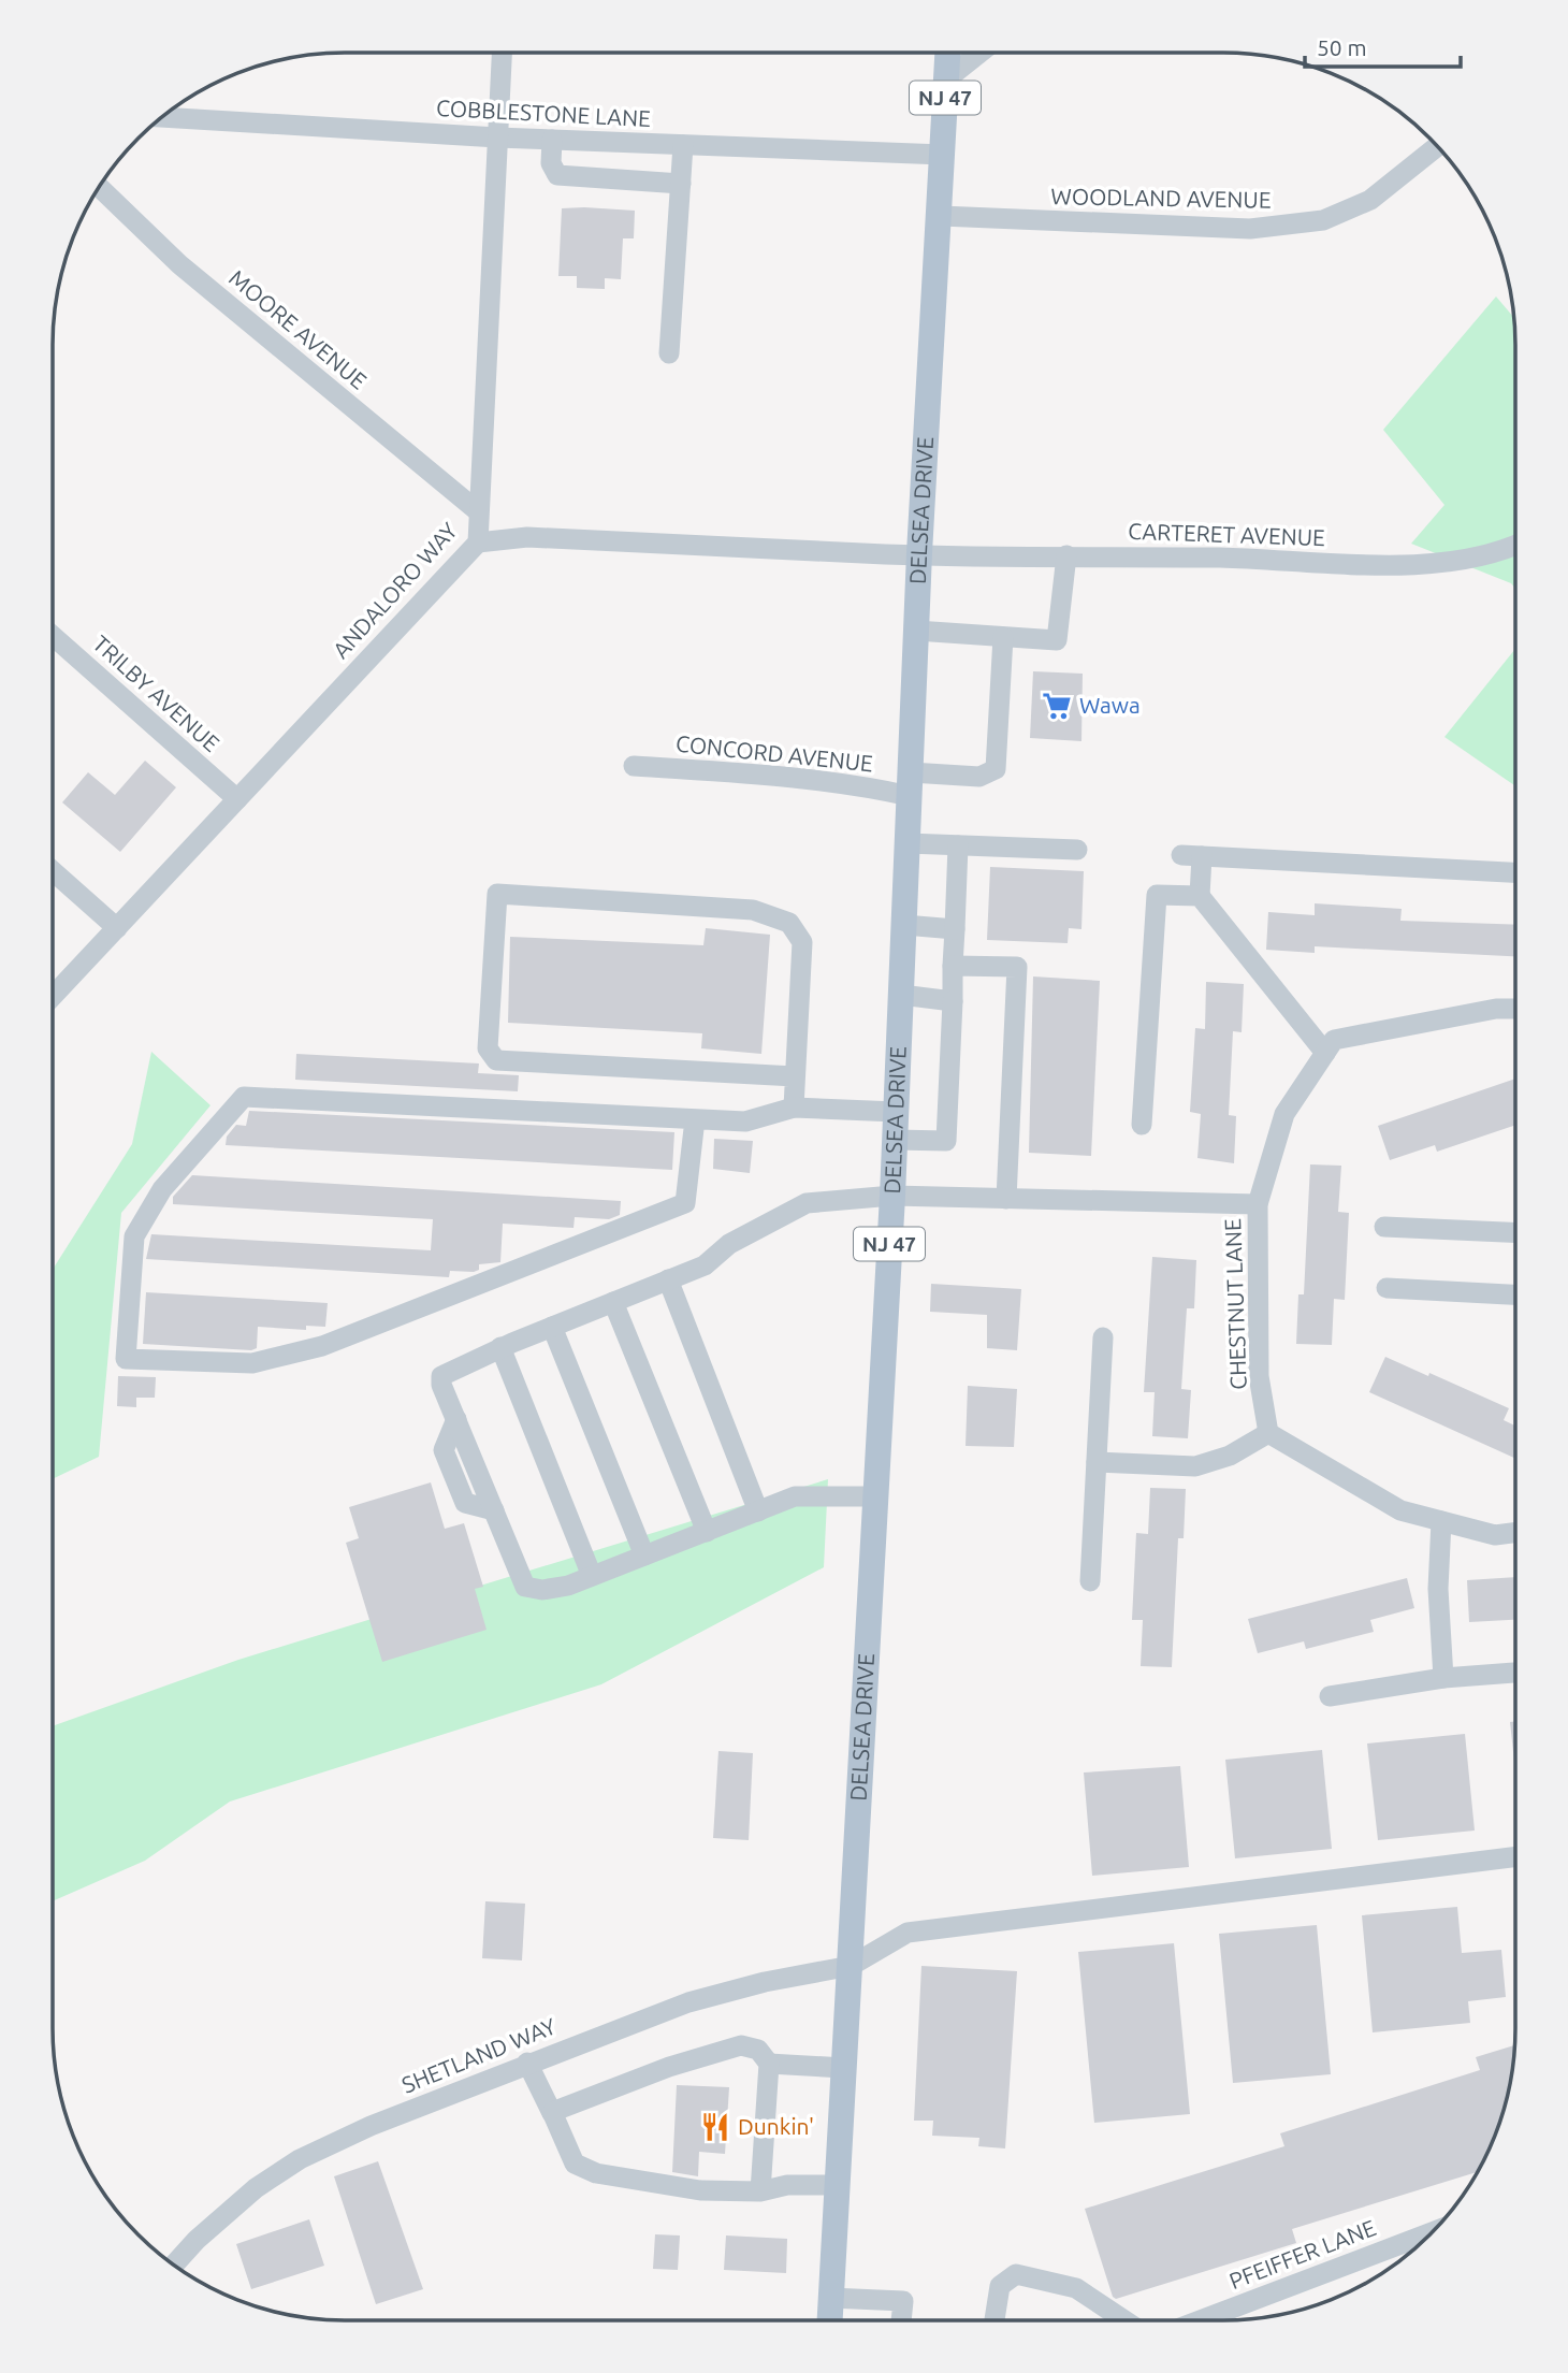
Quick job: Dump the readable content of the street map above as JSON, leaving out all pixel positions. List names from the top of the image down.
{
  "streets": {
    "main road": ["NJ 47", "DELSEA DRIVE"],
    "street": [
      "COBBLESTONE LANE",
      "WOODLAND AVENUE",
      "MOORE AVENUE",
      "CARTERET AVENUE",
      "ANDALORO WAY",
      "TRILBY AVENUE",
      "CONCORD AVENUE",
      "CHESTNUT LANE",
      "SHETLAND WAY",
      "PFEIFFER LANE"
    ]
  },
  "crossings": [
    ["COBBLESTONE LANE", "DELSEA DRIVE"],
    ["COBBLESTONE LANE", "ANDALORO WAY"],
    ["WOODLAND AVENUE", "DELSEA DRIVE"],
    ["MOORE AVENUE", "ANDALORO WAY"],
    ["DELSEA DRIVE", "CARTERET AVENUE"],
    ["DELSEA DRIVE", "CONCORD AVENUE"],
    ["DELSEA DRIVE", "CHESTNUT LANE"],
    ["DELSEA DRIVE", "SHETLAND WAY"],
    ["ANDALORO WAY", "TRILBY AVENUE"]
  ],
  "places": {
    "supermarket": ["Wawa"],
    "restaurant": ["Dunkin'"]
  },
  "scale_bar": "50 m"
}
